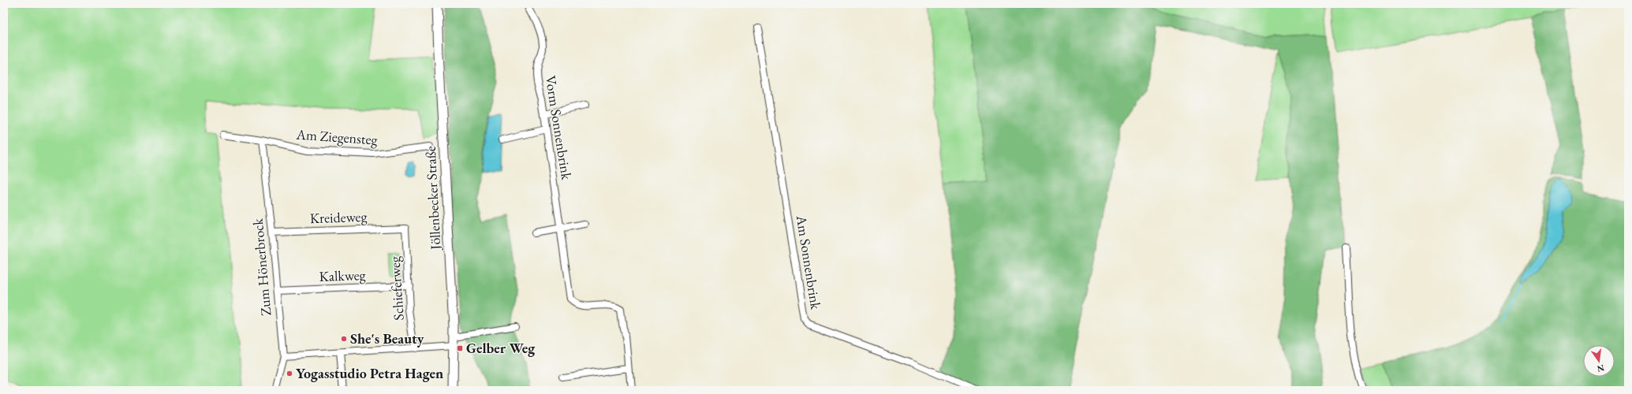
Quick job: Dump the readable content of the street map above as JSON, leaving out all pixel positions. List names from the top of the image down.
{
  "streets": {
    "main road": ["Jöllenbecker Straße"],
    "street": [
      "Vorm Sonnenbrink",
      "Am Ziegensteg",
      "Kreideweg",
      "Am Sonnenbrink",
      "Zum Hönerbrock",
      "Kalkweg",
      "Schieferweg"
    ]
  },
  "crossings": [
    ["Am Ziegensteg", "Zum Hönerbrock"],
    ["Kreideweg", "Zum Hönerbrock"],
    ["Kreideweg", "Schieferweg"],
    ["Zum Hönerbrock", "Kalkweg"],
    ["Kalkweg", "Schieferweg"]
  ],
  "places": {
    "other": ["She's Beauty", "Yogasstudio Petra Hagen"],
    "transit": ["Gelber Weg"]
  },
  "north": "bottom"
}
